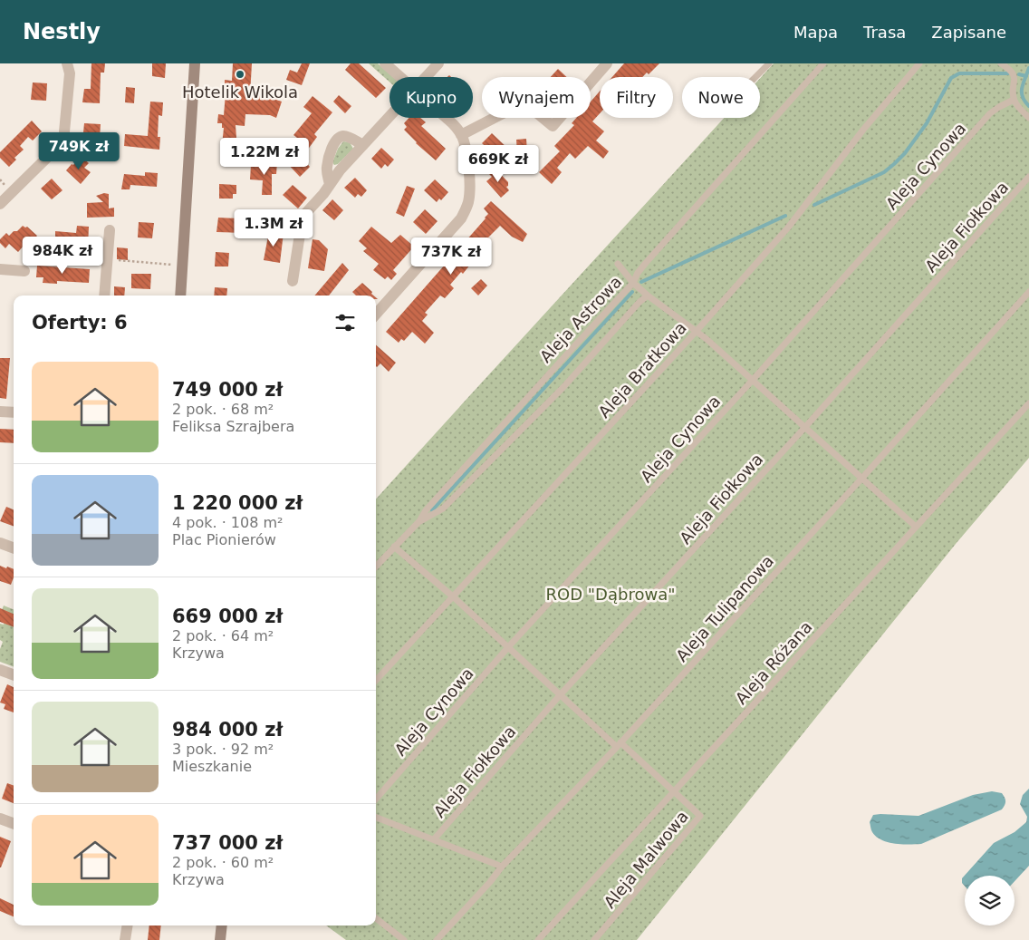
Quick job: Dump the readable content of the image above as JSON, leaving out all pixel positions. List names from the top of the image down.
{
  "streets": {
    "lane": [
      "Aleja Cynowa",
      "Aleja Fiołkowa",
      "Aleja Astrowa",
      "Aleja Bratkowa",
      "Aleja Tulipanowa",
      "Aleja Różana",
      "Aleja Malwowa"
    ]
  },
  "crossings": [
    ["Aleja Cynowa", "Aleja Malwowa"],
    ["Aleja Fiołkowa", "Aleja Malwowa"],
    ["Aleja Astrowa", "Aleja Malwowa"],
    ["Aleja Bratkowa", "Aleja Malwowa"],
    ["Aleja Tulipanowa", "Aleja Malwowa"],
    ["Aleja Różana", "Aleja Malwowa"]
  ],
  "parks": ["ROD \"Dąbrowa\""],
  "places": ["Hotelik Wikola"],
  "page": {
    "header": "Nestly",
    "nav": ["Mapa", "Trasa", "Zapisane"],
    "chip": [
      "Kupno",
      "Wynajem",
      "Filtry",
      "Nowe"
    ],
    "price": [
      "749K zł",
      "1.22M zł",
      "669K zł",
      "1.3M zł",
      "984K zł",
      "737K zł"
    ],
    "heading": "Oferty: 6",
    "list": [
      {
        "name": "749 000 zł",
        "note": "2 pok. · 68 m² · Feliksa Szrajbera"
      },
      {
        "name": "1 220 000 zł",
        "note": "4 pok. · 108 m² · Plac Pionierów"
      },
      {
        "name": "669 000 zł",
        "note": "2 pok. · 64 m² · Krzywa"
      },
      {
        "name": "984 000 zł",
        "note": "3 pok. · 92 m² · Mieszkanie"
      },
      {
        "name": "737 000 zł",
        "note": "2 pok. · 60 m² · Krzywa"
      }
    ]
  }
}
